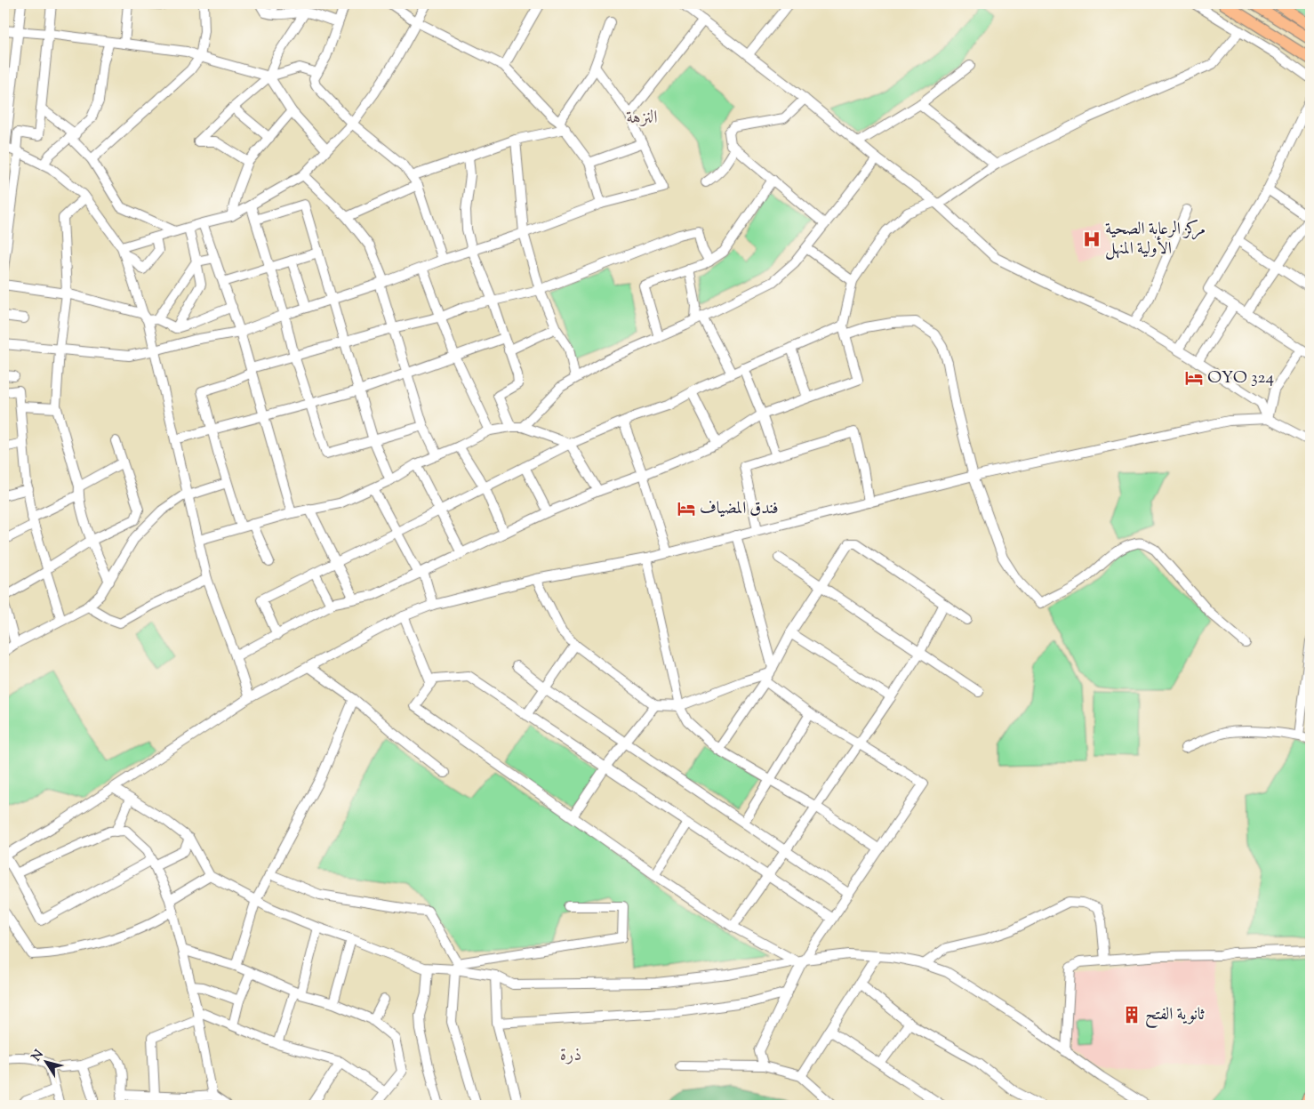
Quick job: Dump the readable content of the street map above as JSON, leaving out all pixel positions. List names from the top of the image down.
{
  "districts": ["النزهة", "ذرة"],
  "places": {
    "hospital": ["مركز الرعاية الصحية الأولية المنهل"],
    "hotel": ["OYO 324", "فندق المضياف"],
    "building": ["ثانوية الفتح"]
  },
  "north": "top left"
}
